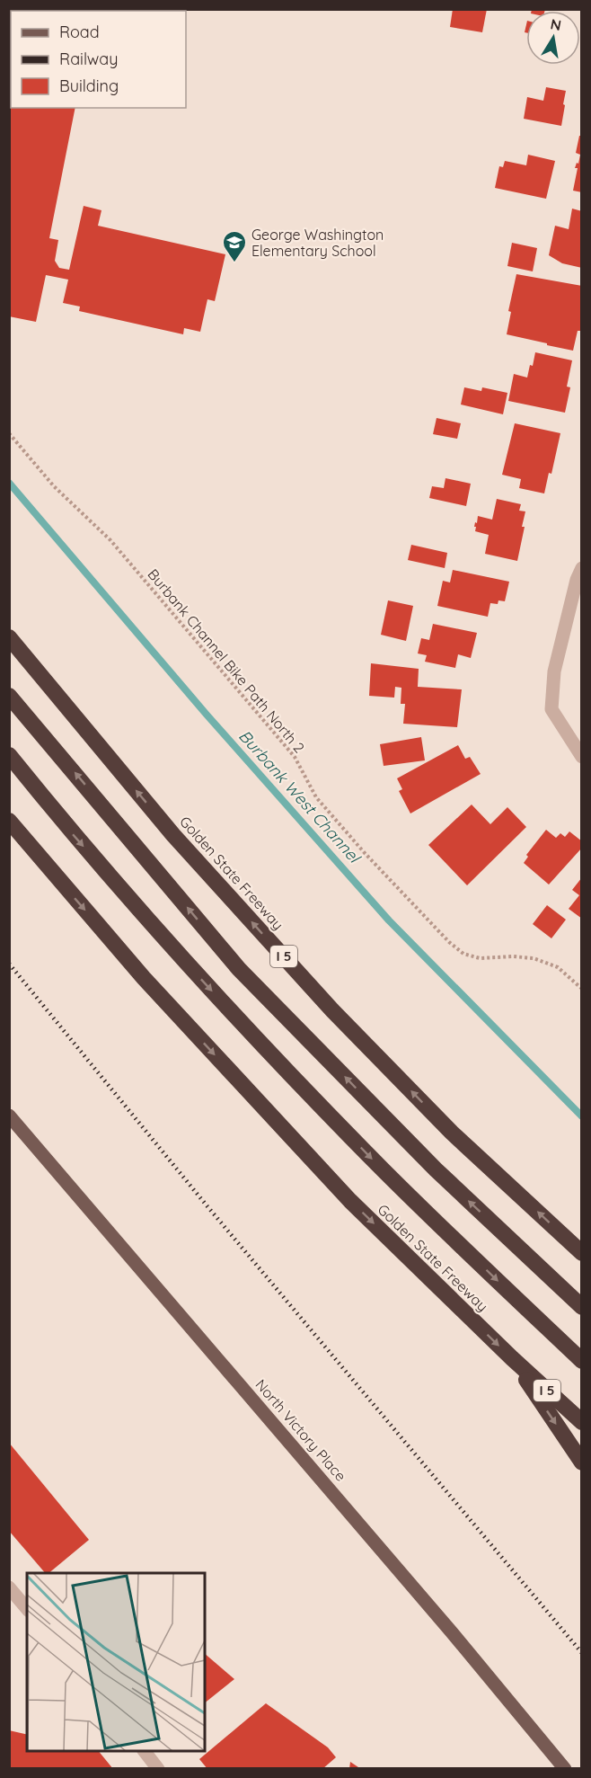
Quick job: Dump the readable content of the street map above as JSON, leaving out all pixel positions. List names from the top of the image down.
{
  "streets": {
    "highway": ["Golden State Freeway", "I 5"],
    "main road": ["North Victory Place"],
    "path": ["Burbank Channel Bike Path North 2"]
  },
  "water": ["Burbank West Channel"],
  "places": {
    "school or university": ["George Washington Elementary School"]
  },
  "legend": ["Road", "Railway", "Building"],
  "north": "top"
}
